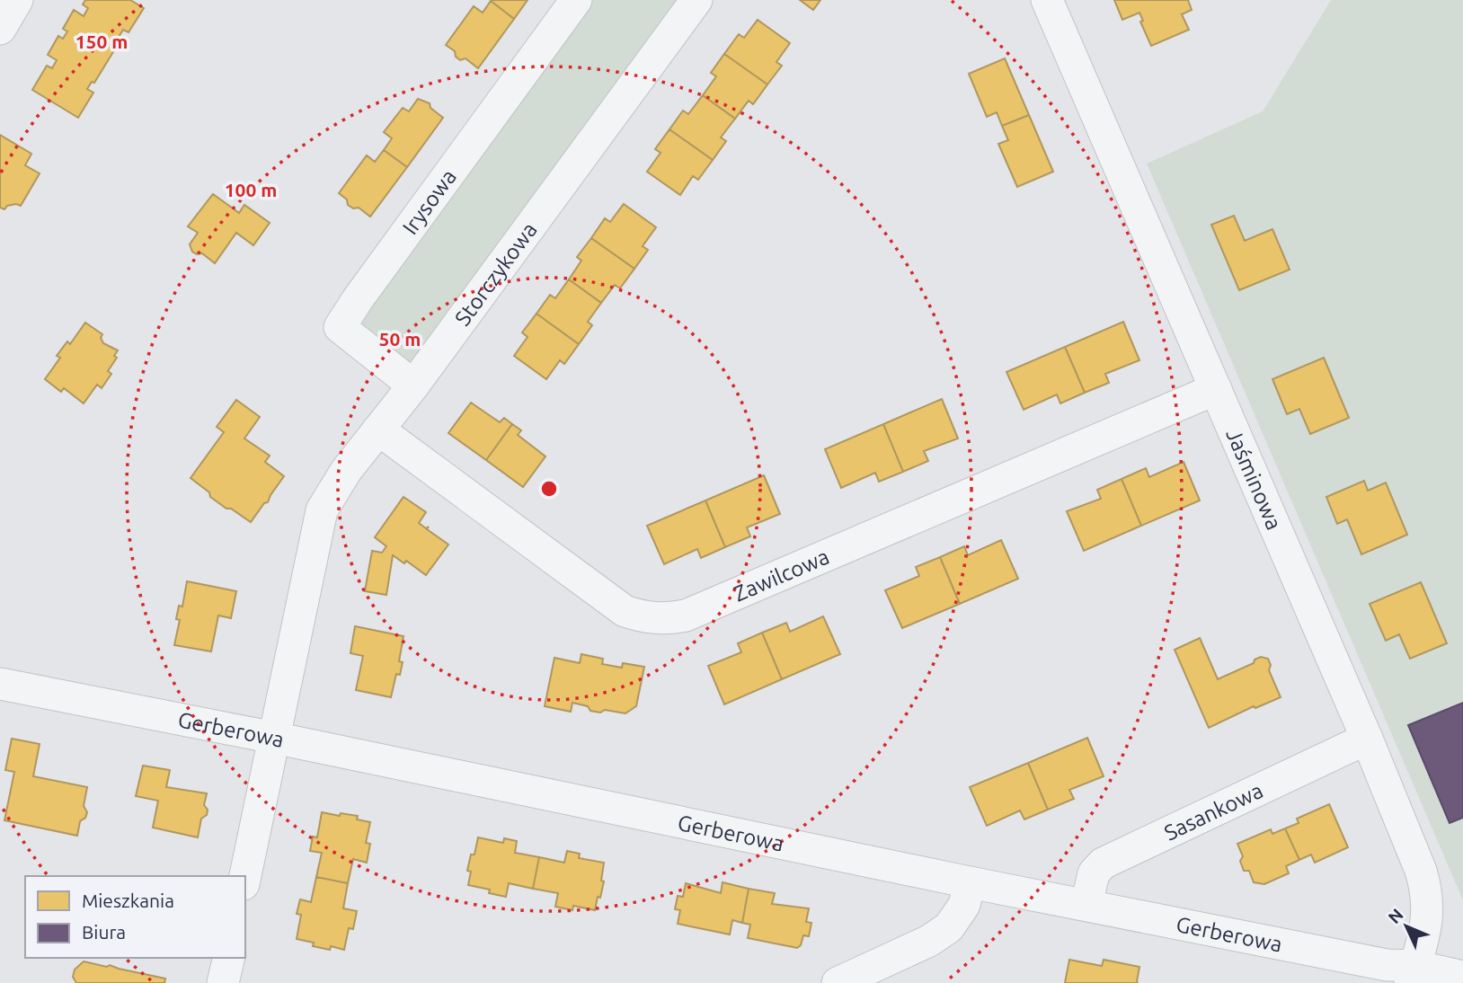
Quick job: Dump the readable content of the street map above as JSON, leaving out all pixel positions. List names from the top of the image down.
{
  "streets": {
    "street": [
      "Irysowa",
      "Storczykowa",
      "Jaśminowa",
      "Zawilcowa",
      "Gerberowa",
      "Sasankowa"
    ]
  },
  "crossings": [
    ["Irysowa", "Storczykowa"],
    ["Storczykowa", "Zawilcowa"],
    ["Storczykowa", "Gerberowa"],
    ["Jaśminowa", "Zawilcowa"],
    ["Jaśminowa", "Gerberowa"],
    ["Jaśminowa", "Sasankowa"],
    ["Gerberowa", "Sasankowa"]
  ],
  "legend": ["Mieszkania", "Biura"],
  "north": "top left",
  "rings": ["150 m", "100 m", "50 m"]
}
